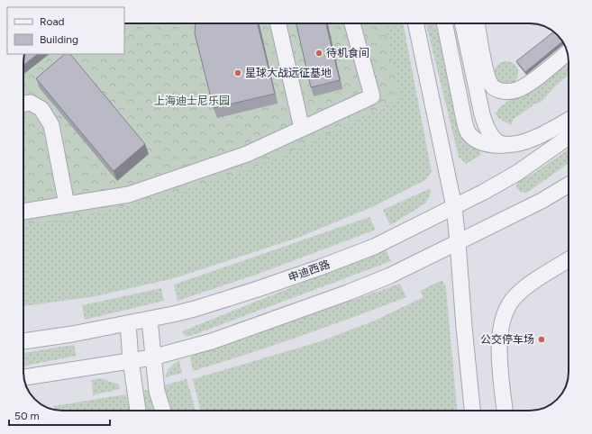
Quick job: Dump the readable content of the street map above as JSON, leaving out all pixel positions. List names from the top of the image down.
{
  "streets": {
    "street": ["申迪西路"]
  },
  "parks": ["上海迪士尼乐园"],
  "places": ["待机食间", "星球大战远征基地", "公交停车场"],
  "legend": ["Road", "Building"],
  "scale_bar": "50 m"
}
